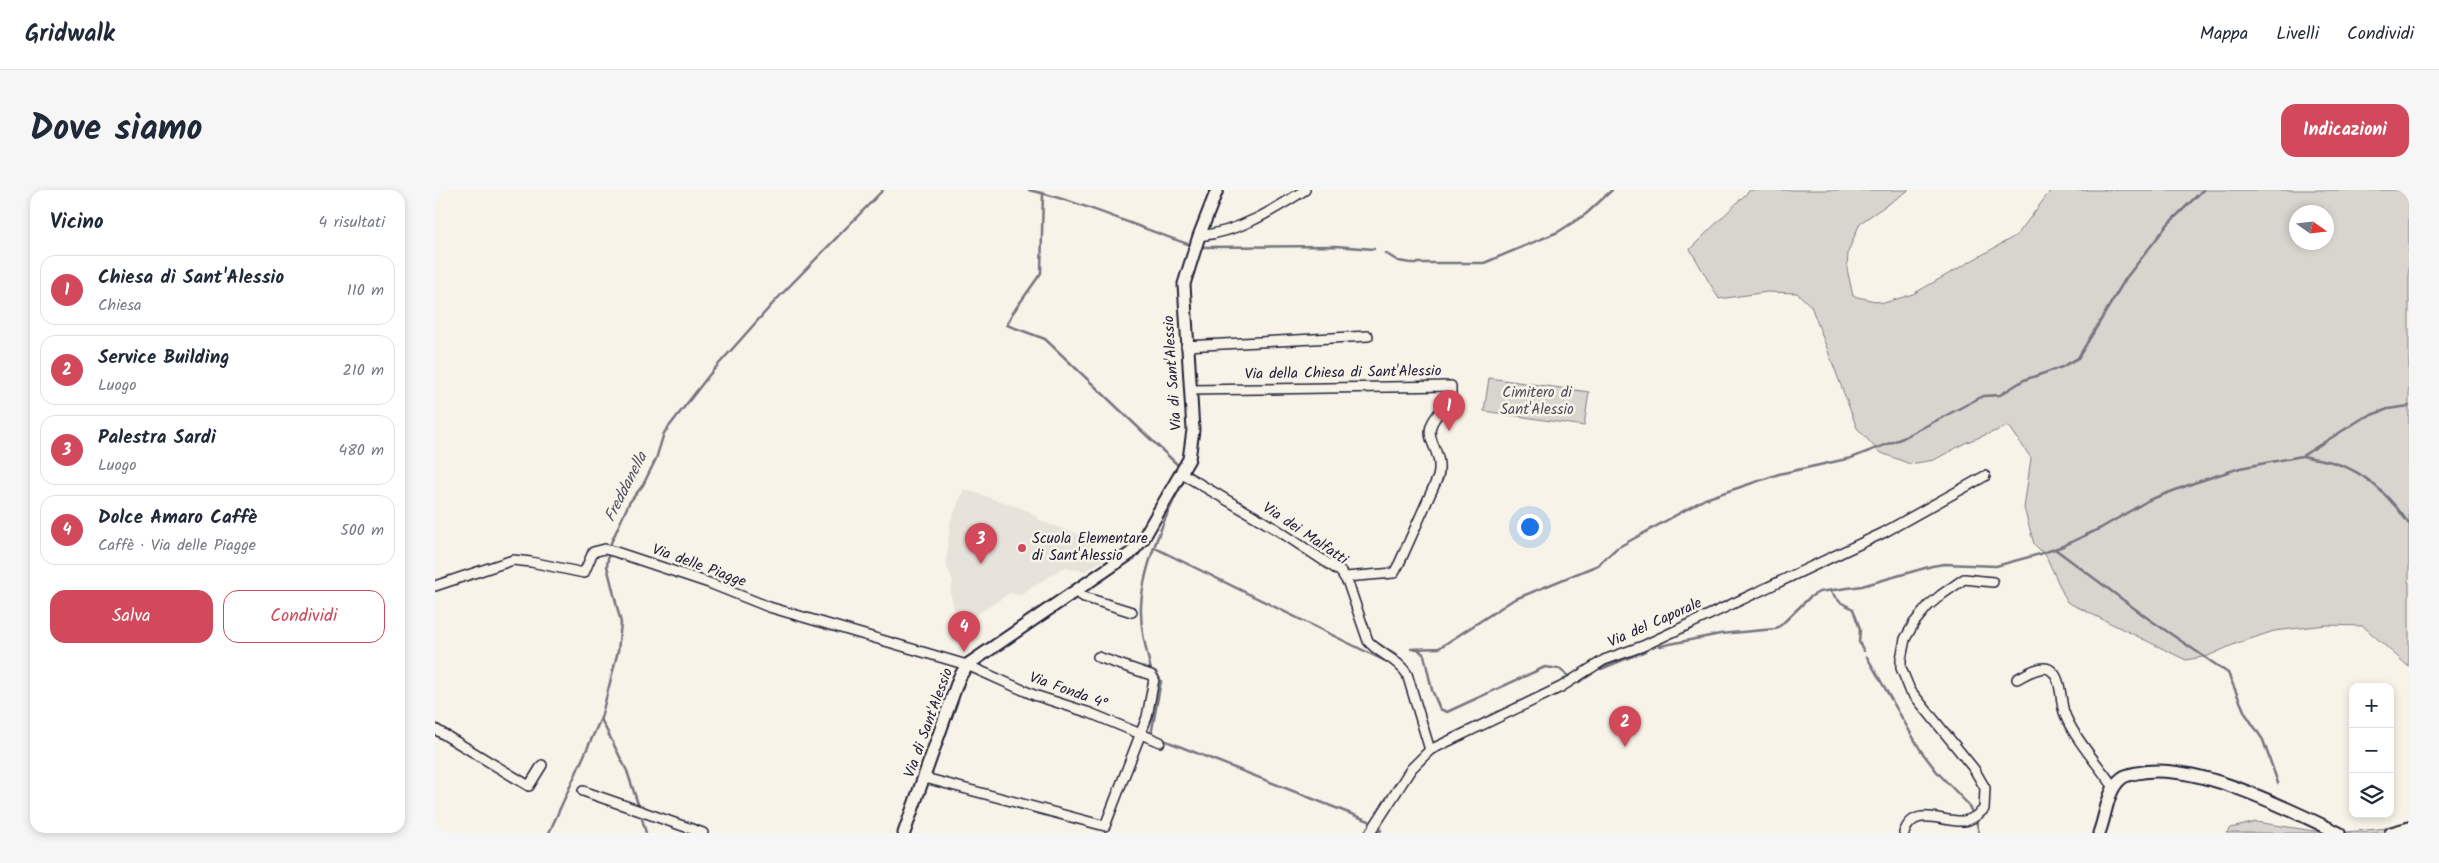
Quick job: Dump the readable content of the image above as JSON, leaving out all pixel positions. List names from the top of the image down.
{
  "streets": {
    "street": [
      "Via di Sant'Alessio",
      "Via della Chiesa di Sant'Alessio",
      "Via dei Malfatti",
      "Via delle Piagge",
      "Via del Caporale",
      "Via Fonda 4°"
    ]
  },
  "crossings": [
    ["Via di Sant'Alessio", "Via della Chiesa di Sant'Alessio"],
    ["Via di Sant'Alessio", "Via dei Malfatti"],
    ["Via di Sant'Alessio", "Via delle Piagge"],
    ["Via di Sant'Alessio", "Via Fonda 4°"],
    ["Via della Chiesa di Sant'Alessio", "Via dei Malfatti"],
    ["Via dei Malfatti", "Via del Caporale"],
    ["Via delle Piagge", "Via Fonda 4°"]
  ],
  "water": ["Freddanella"],
  "parks": ["Cimitero di Sant'Alessio"],
  "places": ["Scuola Elementare di Sant'Alessio"],
  "north": "right",
  "page": {
    "header": "Gridwalk",
    "nav": ["Mappa", "Livelli", "Condividi"],
    "title": "Dove siamo",
    "buttons": [
      "Indicazioni",
      ["Salva", "Condividi"]
    ],
    "heading": ["Vicino", "4 risultati"],
    "list": [
      {
        "mark": "1",
        "name": "Chiesa di Sant'Alessio",
        "note": "Chiesa",
        "value": "110 m"
      },
      {
        "mark": "2",
        "name": "Service Building",
        "note": "Luogo",
        "value": "210 m"
      },
      {
        "mark": "3",
        "name": "Palestra Sardi",
        "note": "Luogo",
        "value": "480 m"
      },
      {
        "mark": "4",
        "name": "Dolce Amaro Caffè",
        "note": "Caffè · Via delle Piagge",
        "value": "500 m"
      }
    ],
    "pins": [
      "1",
      "3",
      "4",
      "2"
    ],
    "map_buttons": ["+", "−"]
  }
}
